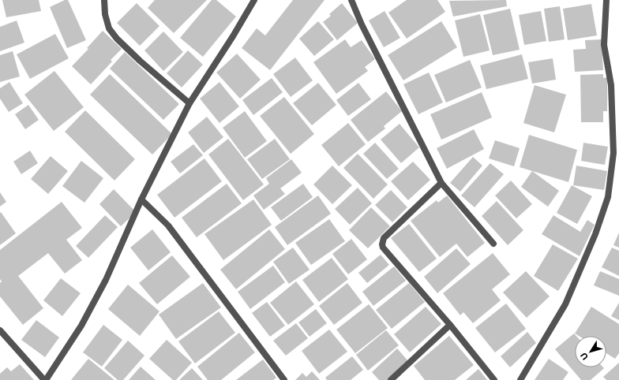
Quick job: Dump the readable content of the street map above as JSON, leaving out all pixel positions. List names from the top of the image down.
{
  "north": "bottom left"
}
